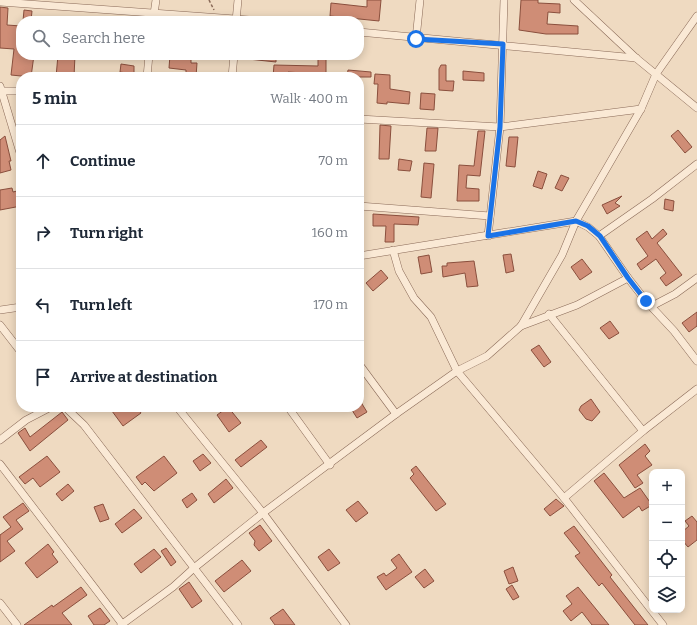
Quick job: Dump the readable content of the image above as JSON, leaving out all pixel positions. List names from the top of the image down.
{
  "page": {
    "search": "Search here",
    "heading": ["5 min", "Walk · 400 m"],
    "list": [
      ["Continue", "70 m"],
      ["Turn right", "160 m"],
      ["Turn left", "170 m"],
      "Arrive at destination"
    ],
    "map_buttons": ["+", "−"]
  }
}
